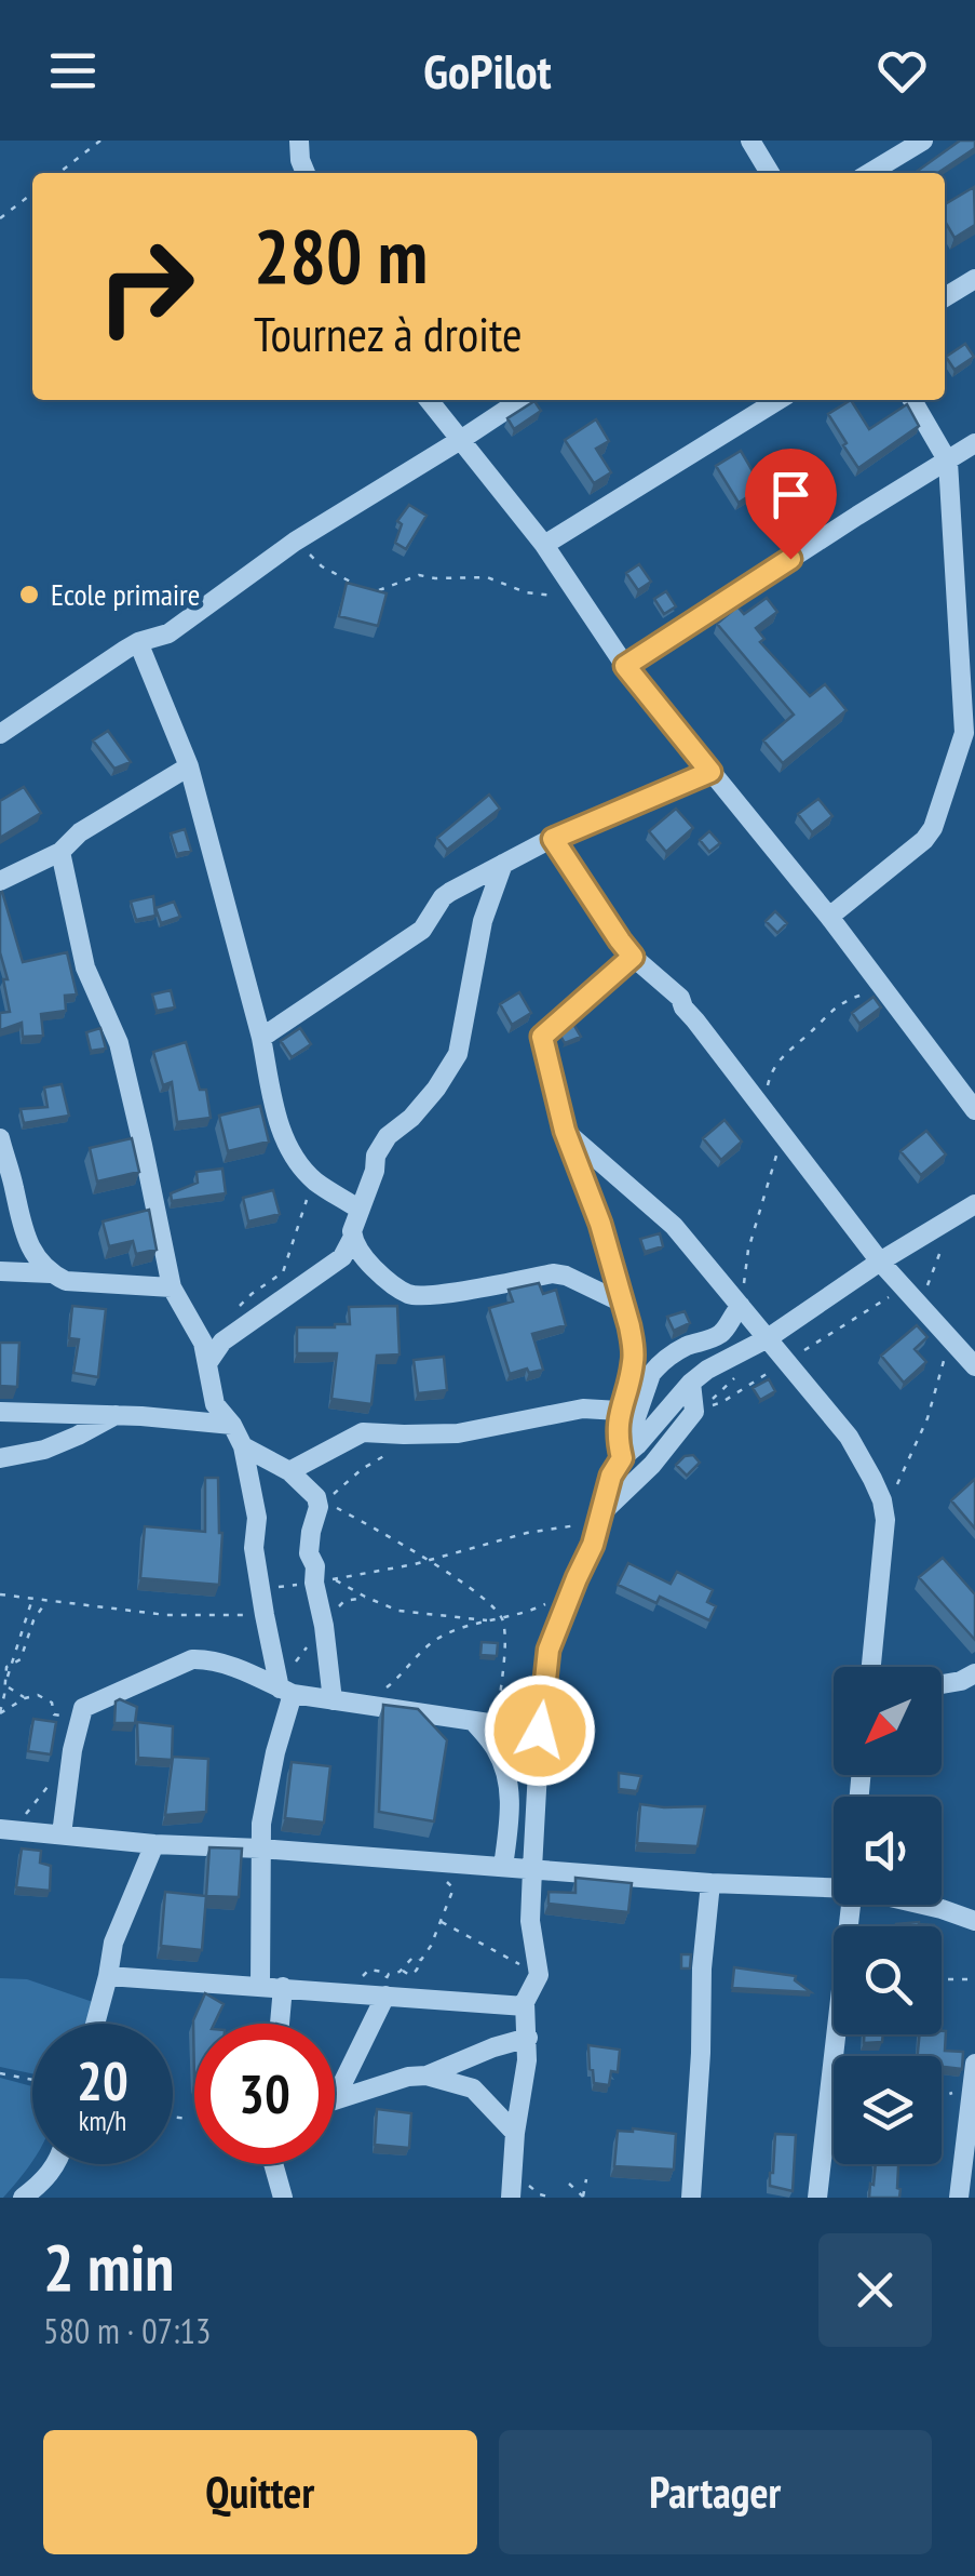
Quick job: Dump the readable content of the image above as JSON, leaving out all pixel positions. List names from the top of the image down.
{
  "places": ["Ecole primaire"],
  "north": "bottom left",
  "page": {
    "header": "GoPilot",
    "turn": ["280 m", "Tournez à droite"],
    "speed": "20 km/h",
    "limit": "30",
    "heading": ["2 min", "580 m · 07:13"],
    "buttons": ["Quitter", "Partager"]
  }
}
